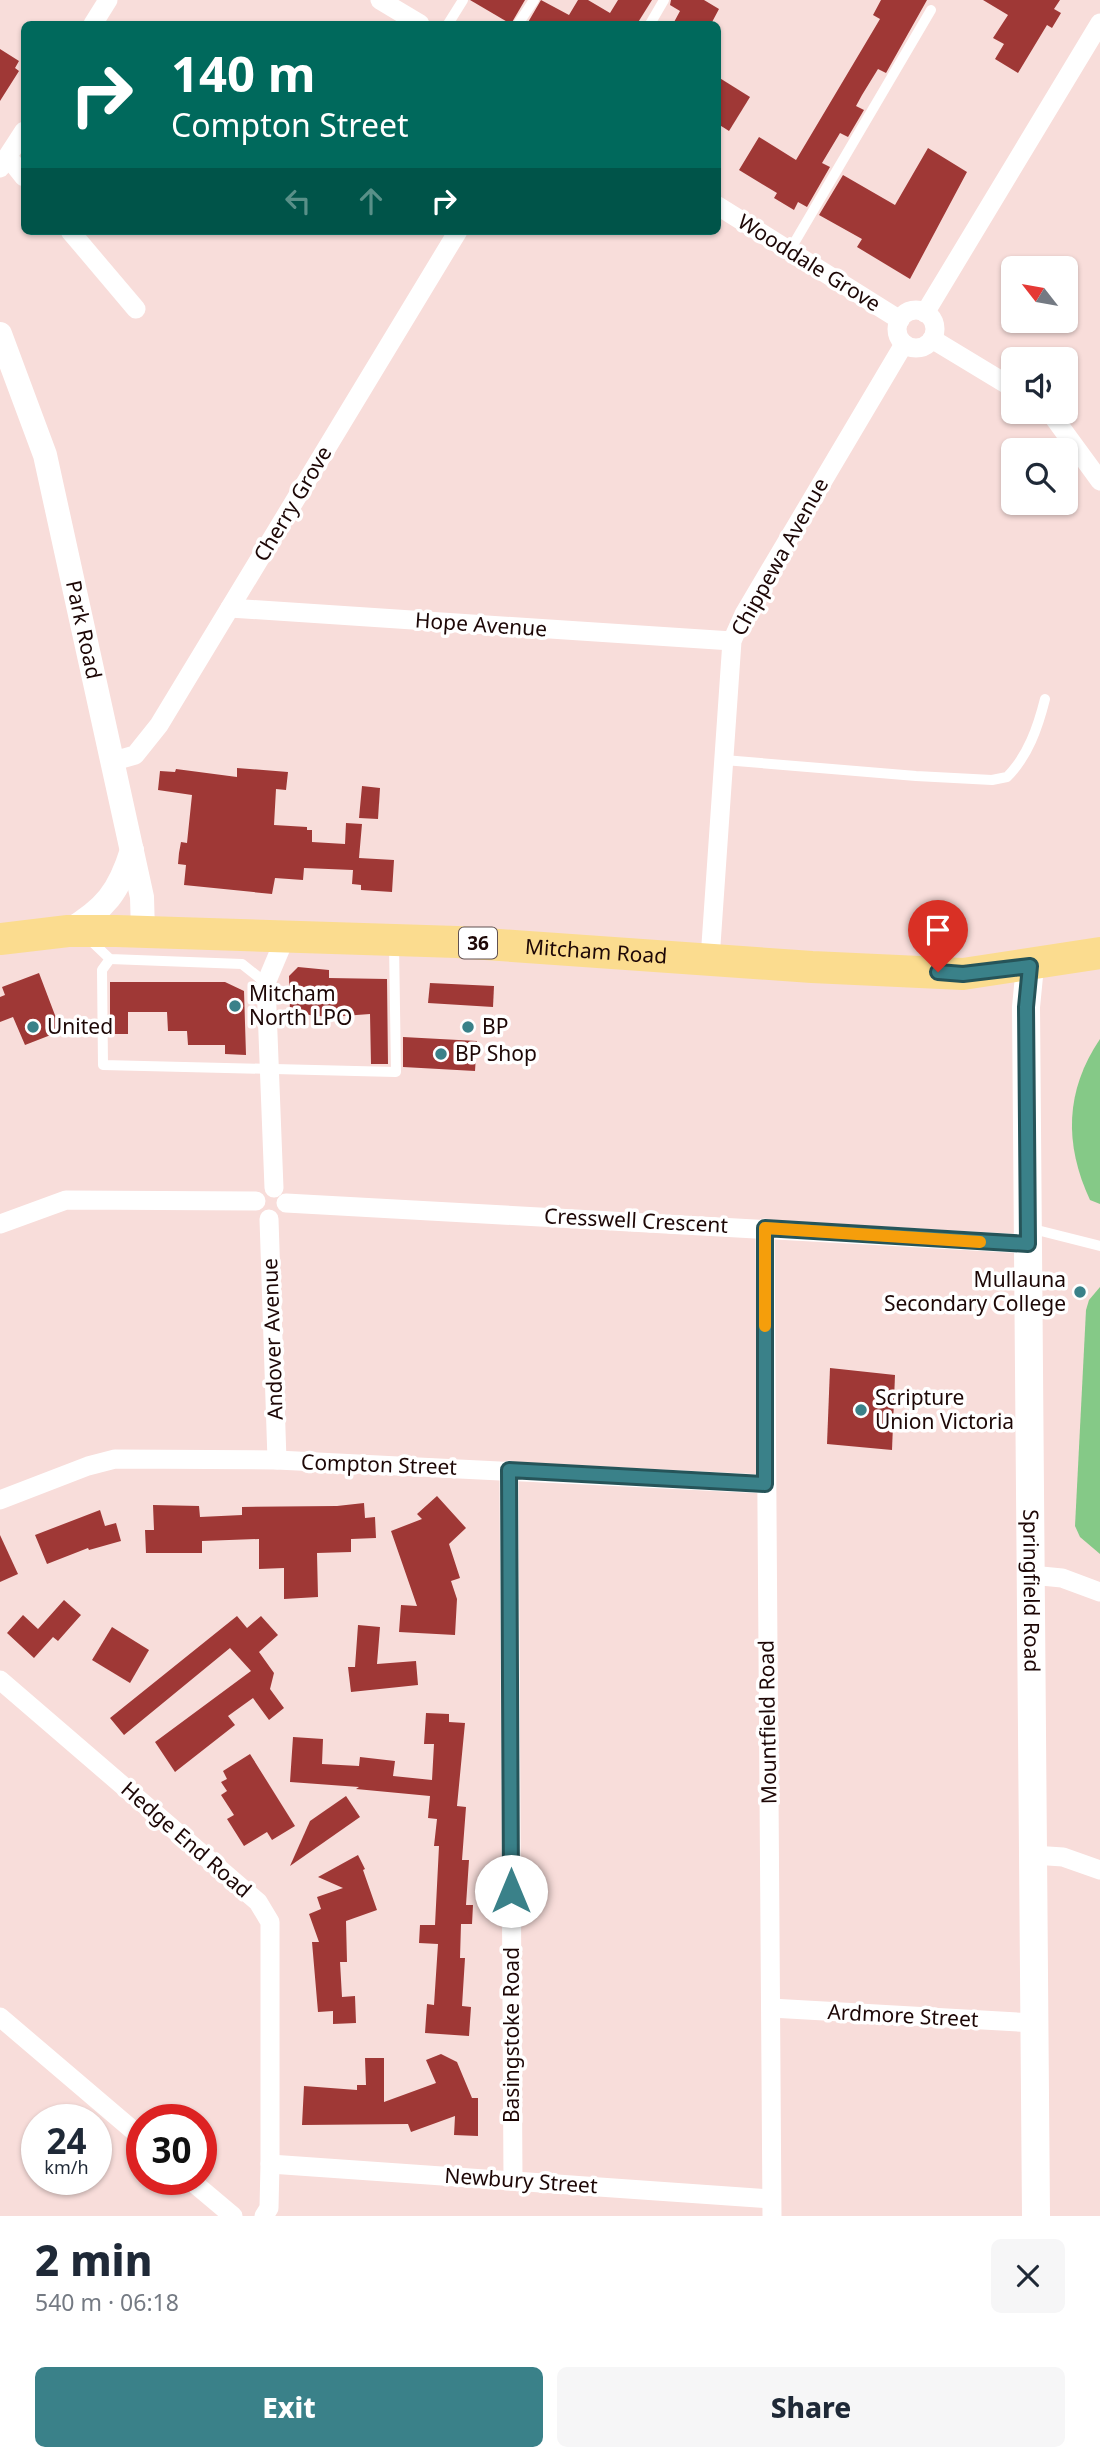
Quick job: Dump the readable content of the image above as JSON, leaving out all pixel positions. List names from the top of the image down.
{
  "streets": {
    "main road": ["36", "Mitcham Road", "Springfield Road"],
    "street": [
      "Wooddale Grove",
      "Cherry Grove",
      "Chippewa Avenue",
      "Hope Avenue",
      "Park Road",
      "Cresswell Crescent",
      "Andover Avenue",
      "Compton Street",
      "Mountfield Road",
      "Hedge End Road",
      "Ardmore Street",
      "Basingstoke Road",
      "Newbury Street"
    ]
  },
  "crossings": [
    ["Wooddale Grove", "Chippewa Avenue"],
    ["Cherry Grove", "Hope Avenue"],
    ["Cherry Grove", "Park Road"],
    ["Chippewa Avenue", "Hope Avenue"],
    ["Chippewa Avenue", "Mitcham Road"],
    ["Park Road", "Mitcham Road"],
    ["Mitcham Road", "Springfield Road"],
    ["Cresswell Crescent", "Andover Avenue"],
    ["Cresswell Crescent", "Springfield Road"],
    ["Cresswell Crescent", "Mountfield Road"],
    ["Andover Avenue", "Compton Street"],
    ["Compton Street", "Mountfield Road"],
    ["Compton Street", "Basingstoke Road"],
    ["Springfield Road", "Ardmore Street"],
    ["Mountfield Road", "Ardmore Street"],
    ["Mountfield Road", "Newbury Street"],
    ["Hedge End Road", "Newbury Street"],
    ["Basingstoke Road", "Newbury Street"]
  ],
  "places": [
    "Mitcham North LPO",
    "United",
    "BP",
    "BP Shop",
    "Mullauna Secondary College",
    "Scripture Union Victoria"
  ],
  "north": "top left",
  "page": {
    "turn": ["140 m", "Compton Street"],
    "speed": "24 km/h",
    "limit": "30",
    "heading": ["2 min", "540 m · 06:18"],
    "buttons": ["Exit", "Share"]
  }
}
